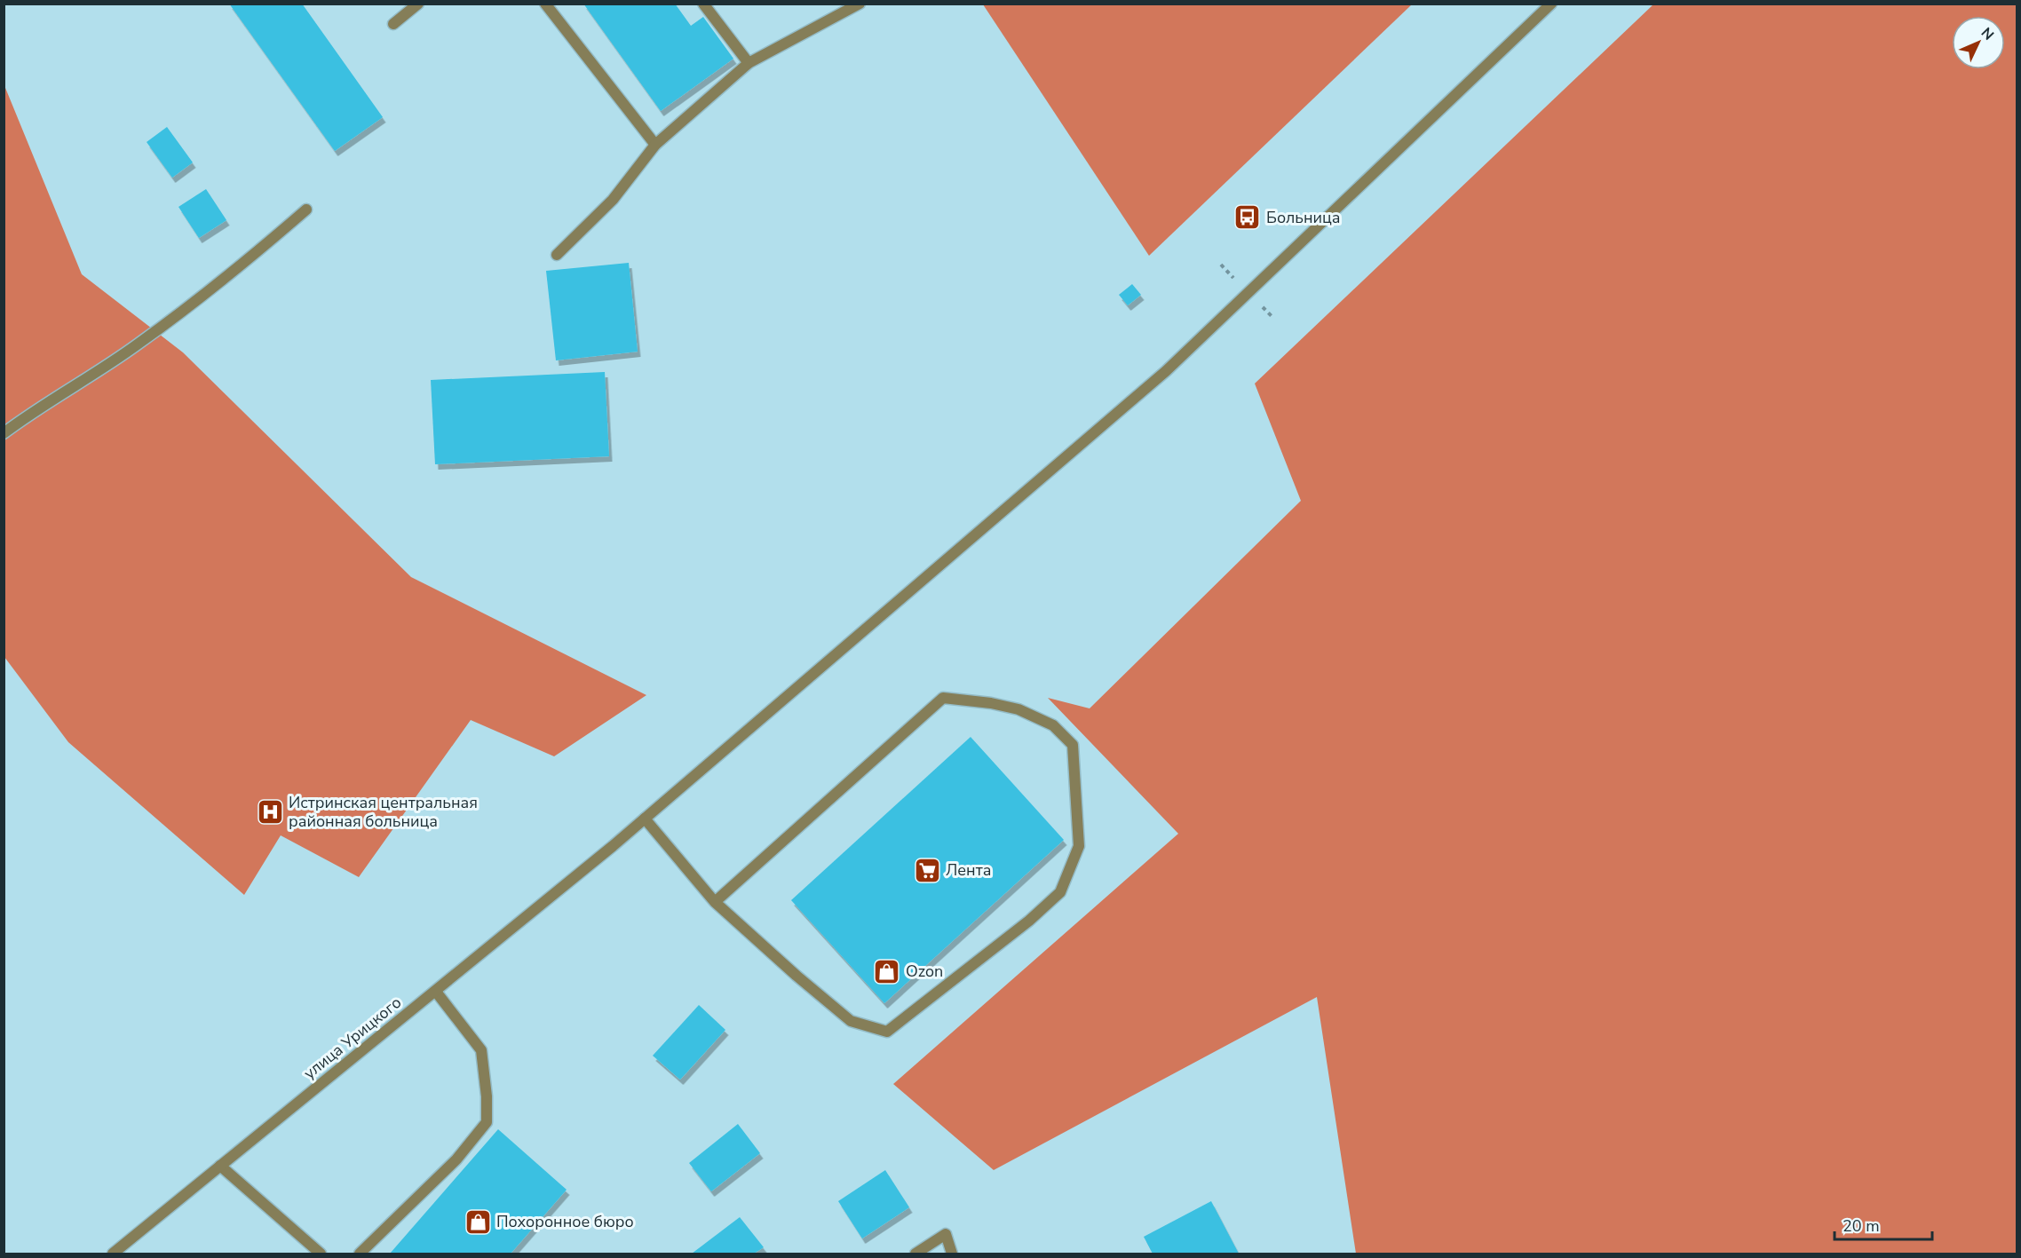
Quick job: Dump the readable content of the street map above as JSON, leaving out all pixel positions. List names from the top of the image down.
{
  "streets": {
    "street": ["улица Урицкого"]
  },
  "places": {
    "bus stop": ["Больница"],
    "hospital": ["Истринская центральная районная больница"],
    "supermarket": ["Лента"],
    "shop": ["Ozon", "Похоронное бюро"]
  },
  "scale_bar": "20 m",
  "north": "top right"
}
